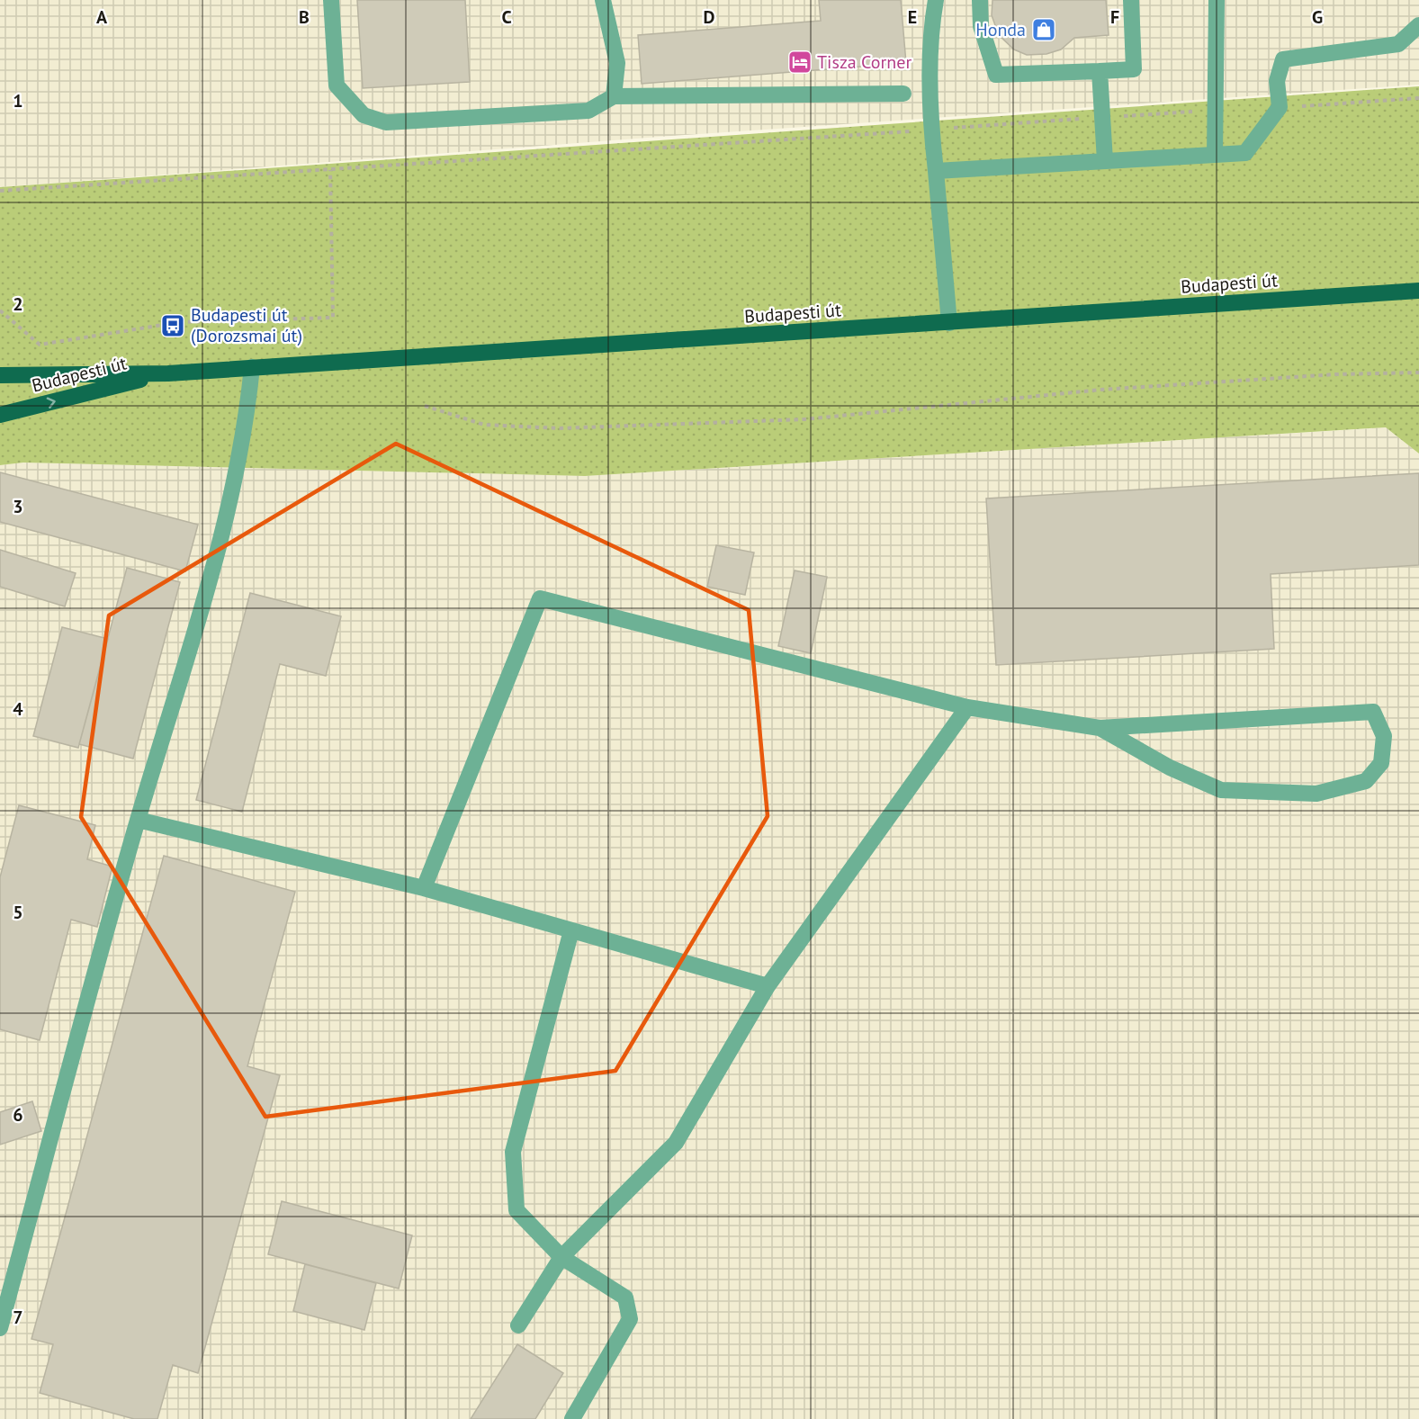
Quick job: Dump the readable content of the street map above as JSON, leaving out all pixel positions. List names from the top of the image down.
{
  "streets": {
    "main road": ["Budapesti út"]
  },
  "places": {
    "shop": ["Honda"],
    "hotel": ["Tisza Corner"],
    "bus stop": ["Budapesti út (Dorozsmai út)"]
  },
  "grid": {
    "columns": [
      "A",
      "B",
      "C",
      "D",
      "E",
      "F",
      "G"
    ],
    "rows": [
      "1",
      "2",
      "3",
      "4",
      "5",
      "6",
      "7"
    ]
  }
}
